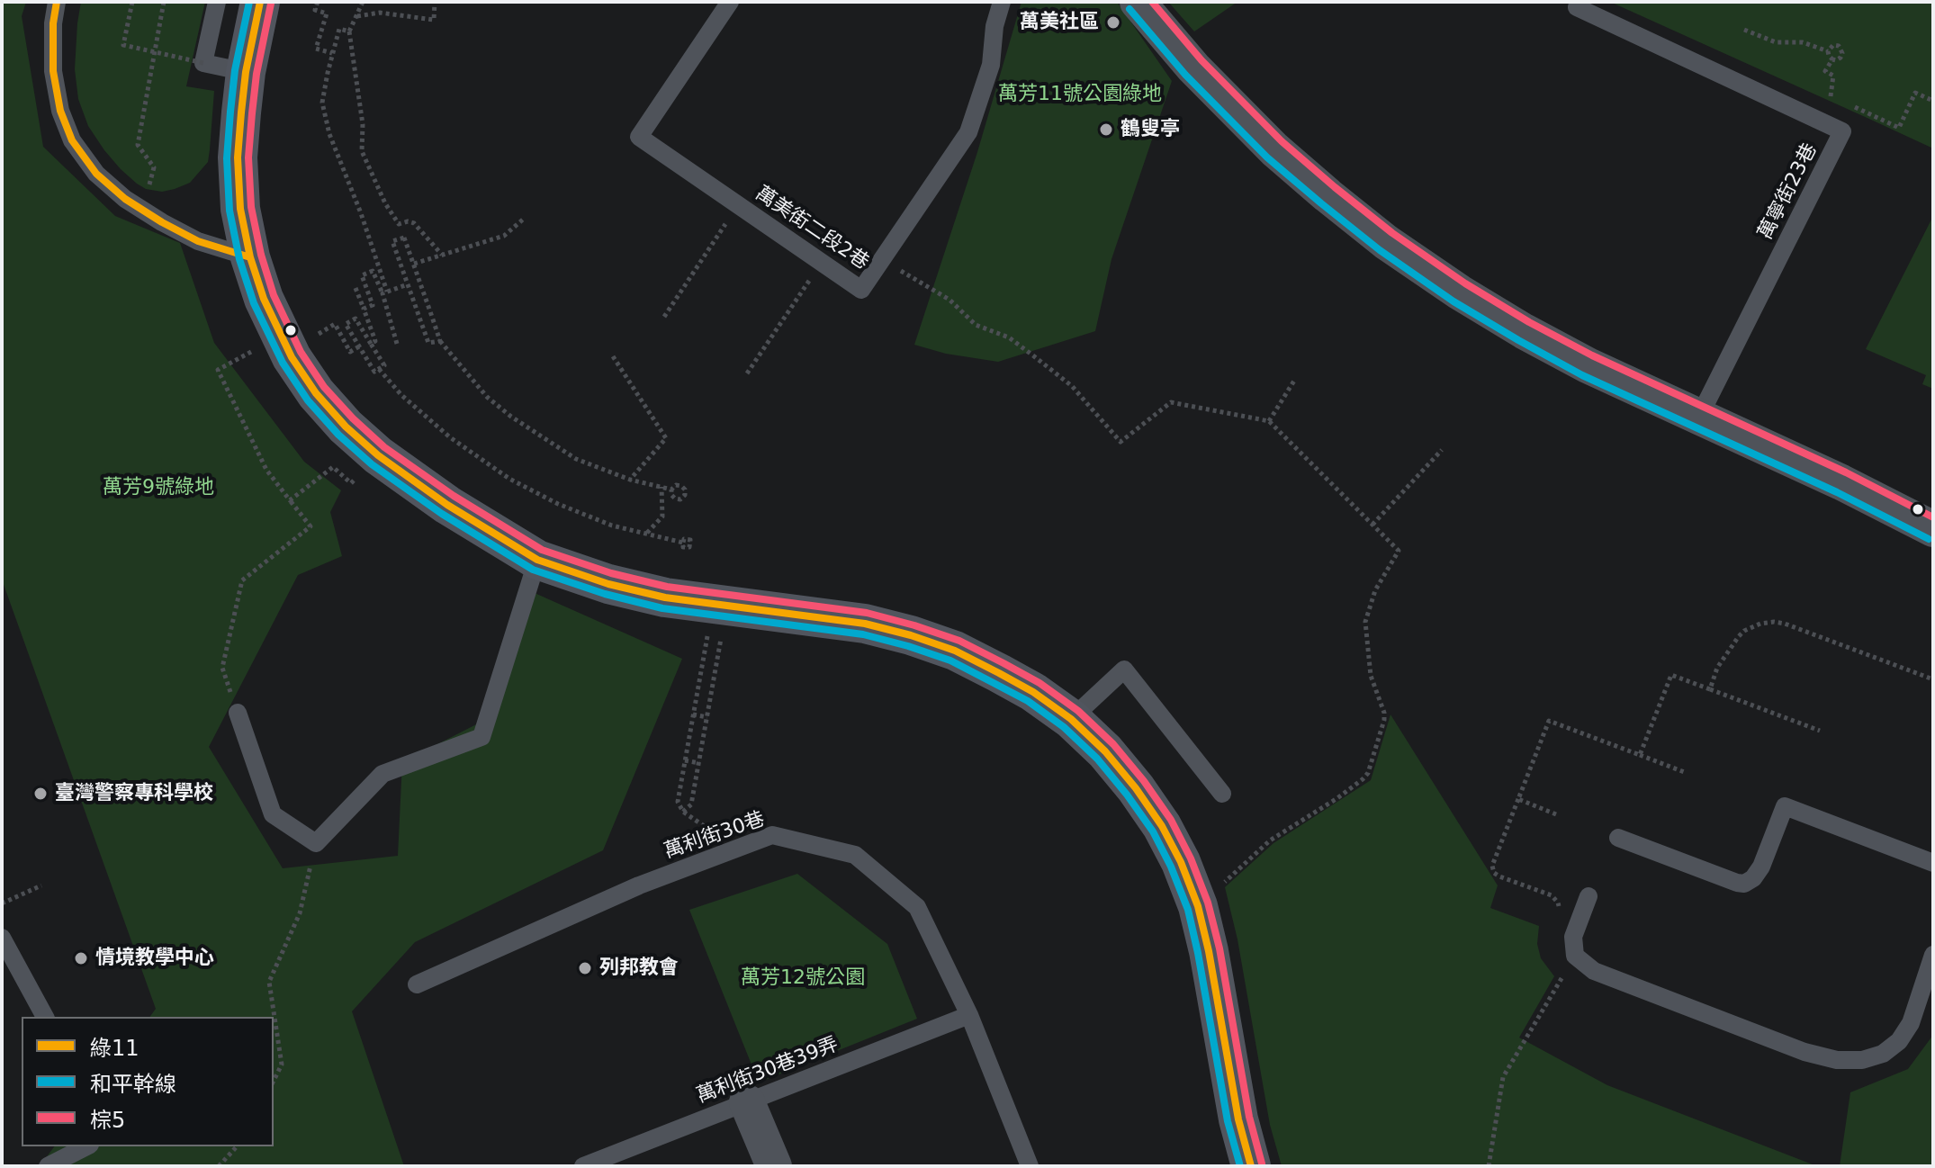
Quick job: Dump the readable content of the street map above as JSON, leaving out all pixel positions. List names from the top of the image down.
{
  "streets": {
    "lane": [
      "萬寧街23巷",
      "萬美街二段2巷",
      "萬利街30巷",
      "萬利街30巷39弄"
    ]
  },
  "crossings": [
    ["萬利街30巷", "萬利街30巷39弄"]
  ],
  "parks": ["萬芳11號公園綠地", "萬芳9號綠地", "萬芳12號公園"],
  "places": [
    "萬美社區",
    "鶴叟亭",
    "臺灣警察專科學校",
    "情境教學中心",
    "列邦教會"
  ],
  "lines": ["transit line 綠11", "transit line 和平幹線", "transit line 棕5"],
  "legend": ["綠11", "和平幹線", "棕5"]
}
